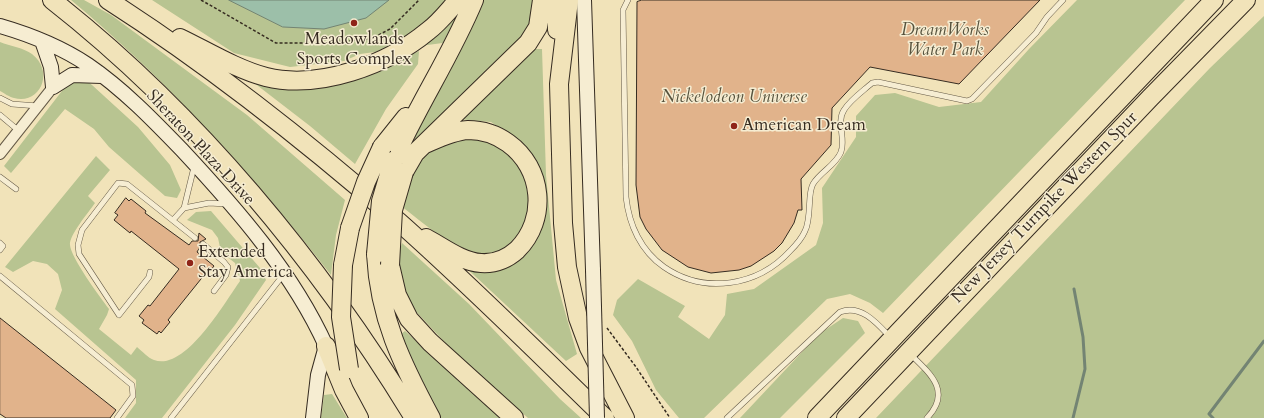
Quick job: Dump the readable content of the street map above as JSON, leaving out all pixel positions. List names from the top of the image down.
{
  "streets": {
    "highway": ["New Jersey Turnpike Western Spur"],
    "street": ["Sheraton Plaza Drive"]
  },
  "parks": ["DreamWorks Water Park", "Nickelodeon Universe"],
  "places": ["Meadowlands Sports Complex", "American Dream", "Extended Stay America"]
}
